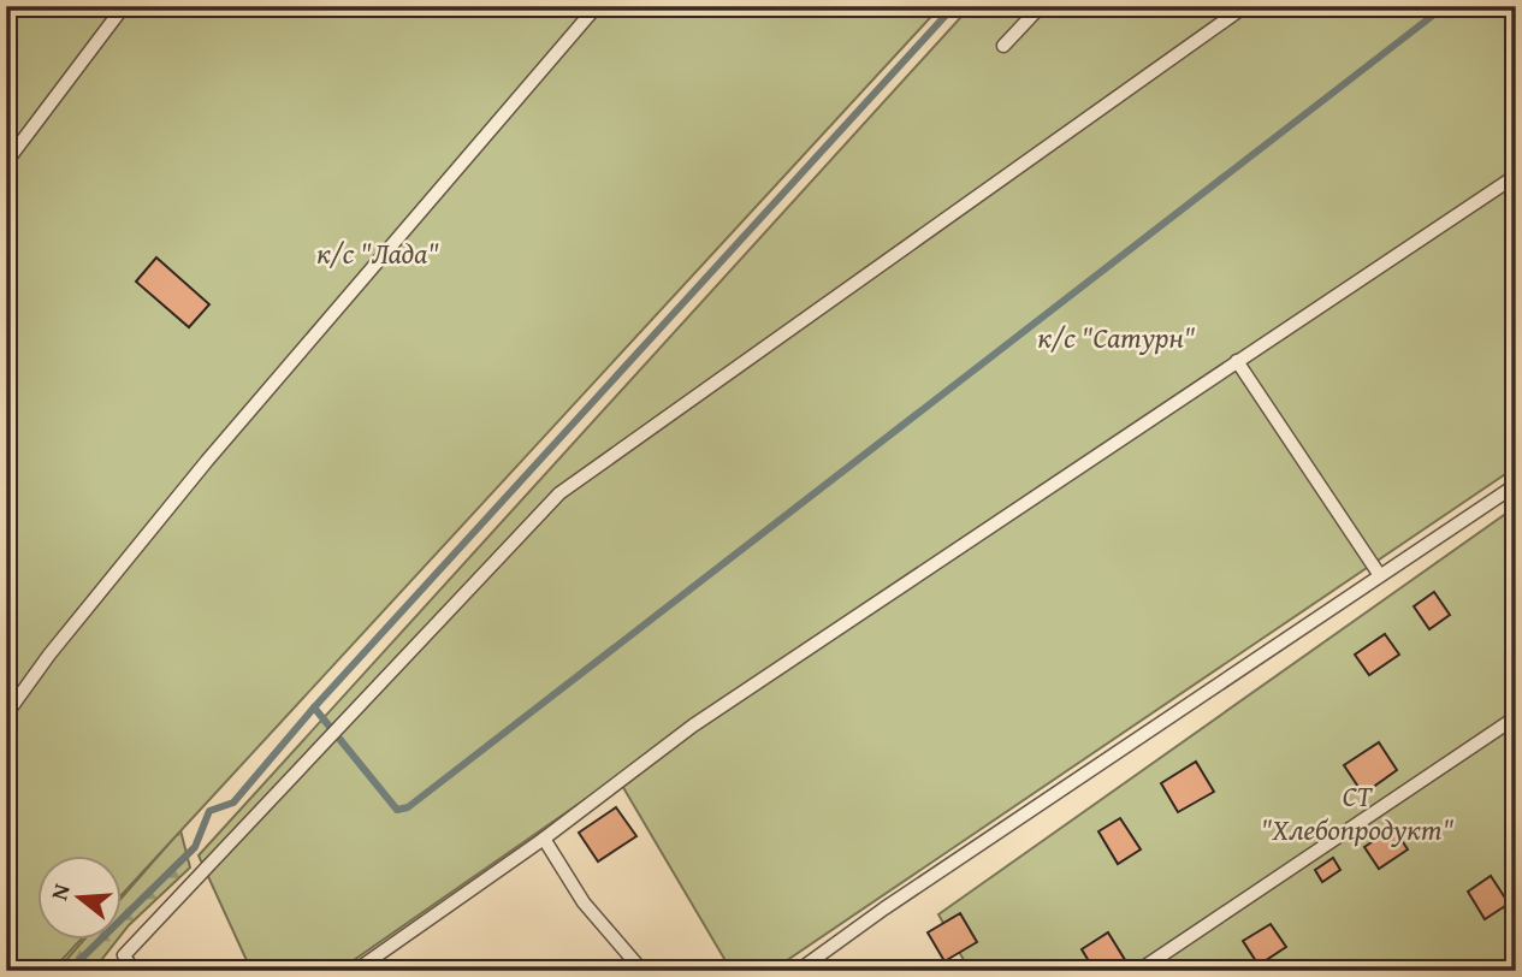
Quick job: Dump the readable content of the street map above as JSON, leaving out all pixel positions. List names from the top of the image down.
{
  "parks": ["к/с \"Лада\"", "к/с \"Сатурн\"", "СТ \"Хлебопродукт\""],
  "north": "left"
}
